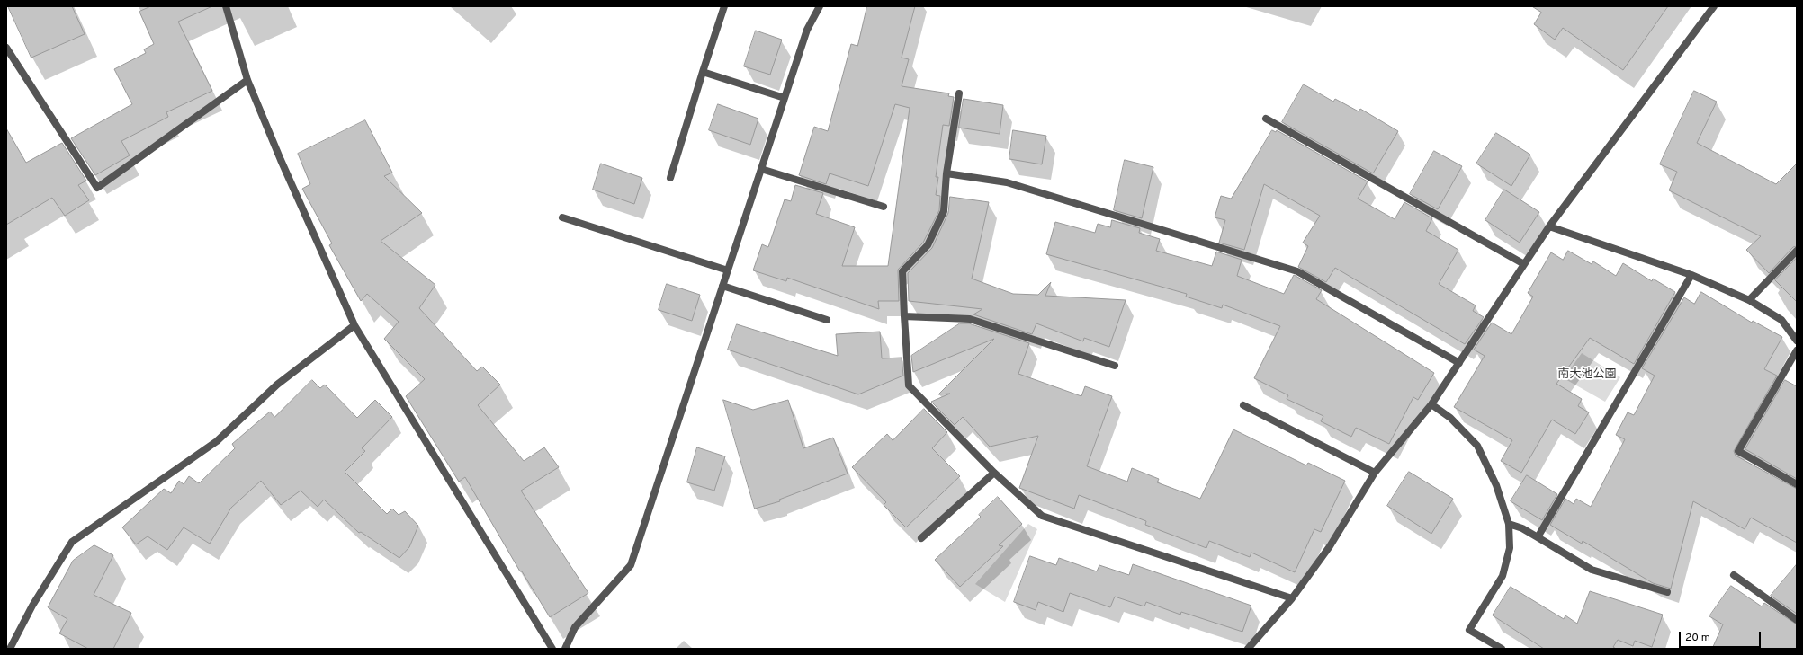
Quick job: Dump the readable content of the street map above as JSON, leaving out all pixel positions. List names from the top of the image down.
{
  "parks": ["南大池公園"],
  "scale_bar": "20 m"
}
